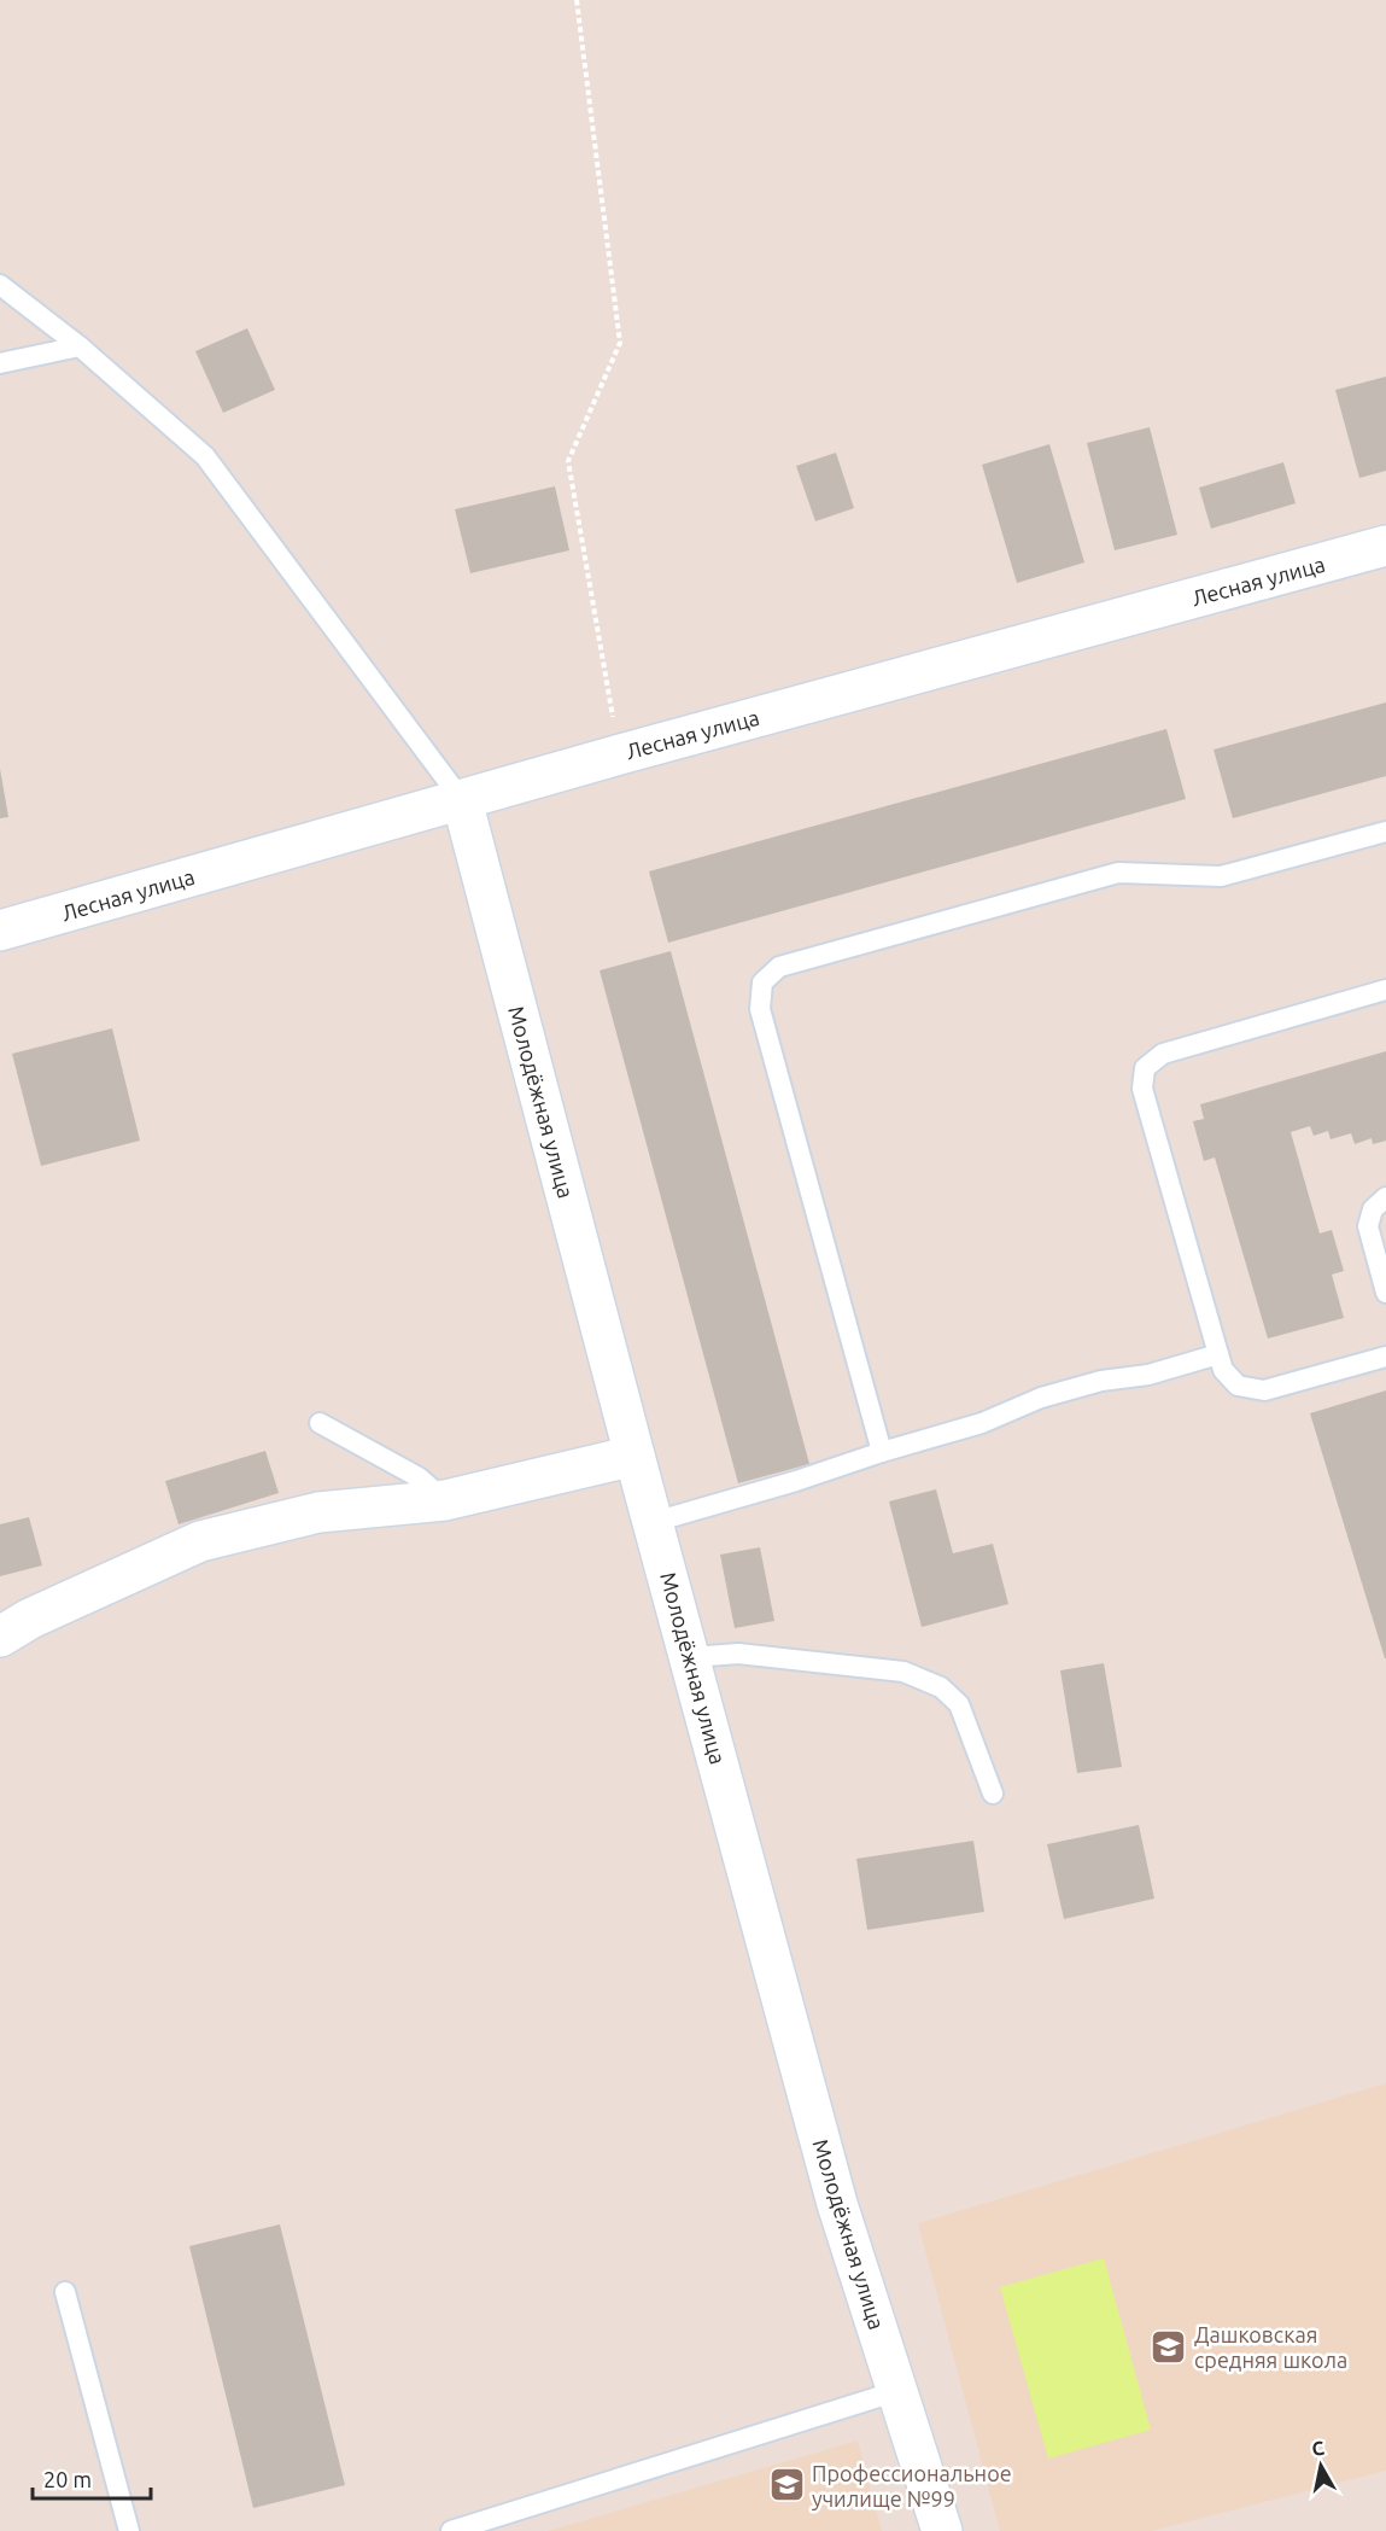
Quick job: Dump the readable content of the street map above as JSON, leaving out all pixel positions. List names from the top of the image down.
{
  "streets": {
    "street": ["Лесная улица", "Молодёжная улица"]
  },
  "crossings": [
    ["Лесная улица", "Молодёжная улица"]
  ],
  "places": {
    "school or university": ["Дашковская средняя школа", "Профессиональное училище №99"]
  },
  "scale_bar": "20 m",
  "north": "top"
}
